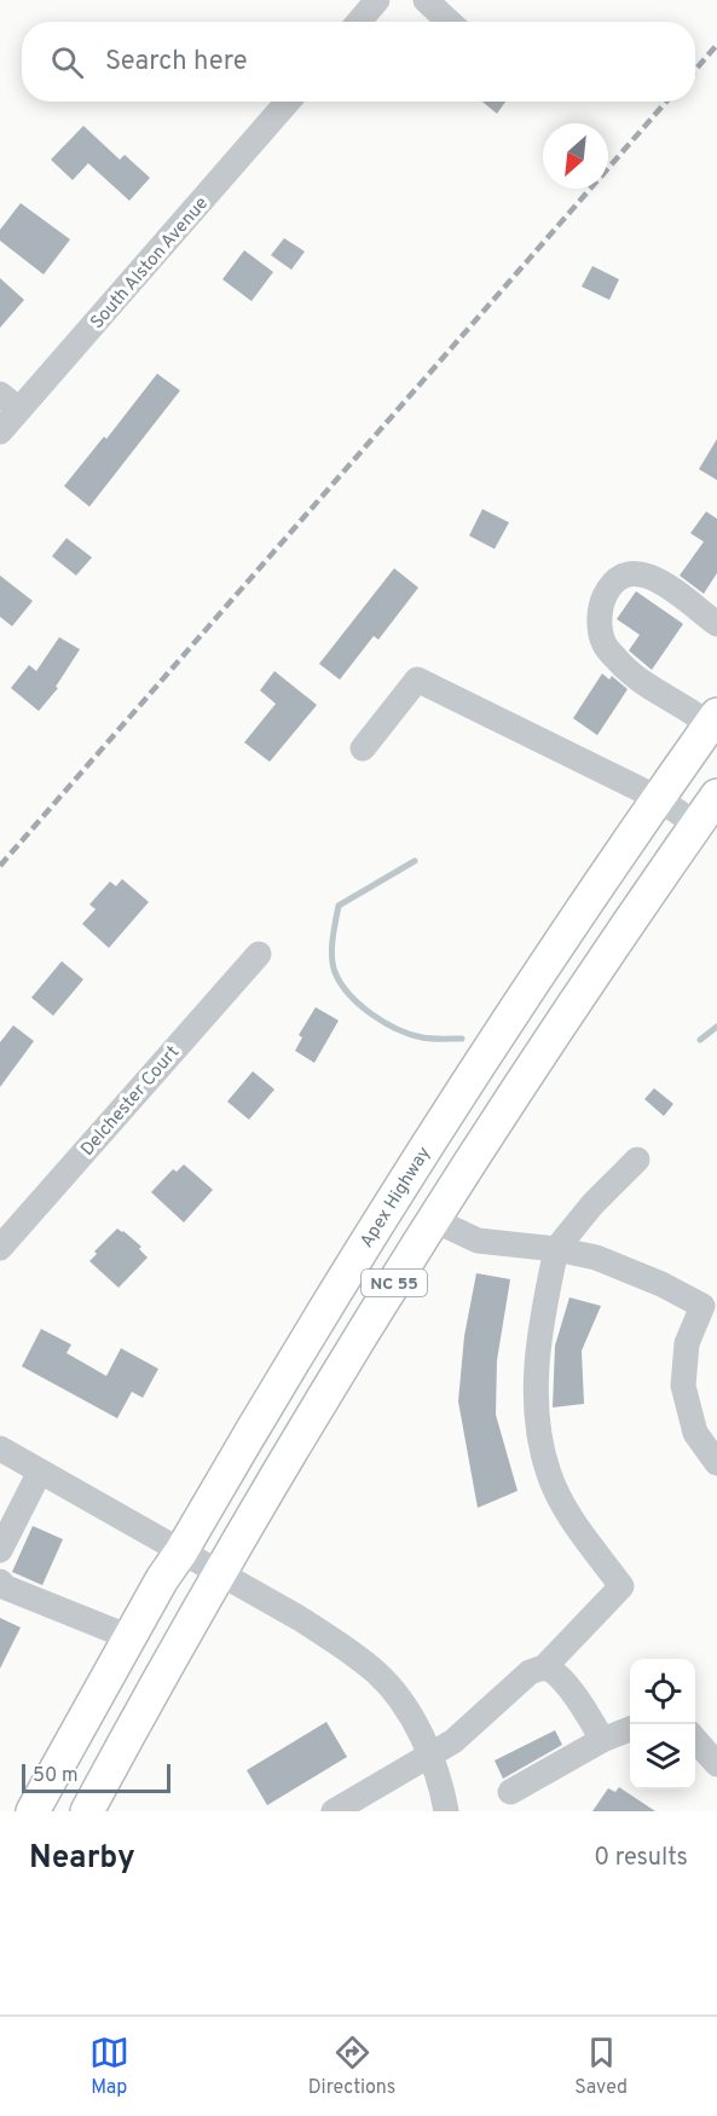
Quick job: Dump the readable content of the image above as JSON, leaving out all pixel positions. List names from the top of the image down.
{
  "streets": {
    "main road": ["Apex Highway", "NC 55"],
    "street": ["South Alston Avenue", "Delchester Court"]
  },
  "scale_bar": "50 m",
  "north": "bottom left",
  "page": {
    "search": "Search here",
    "scale": "50 m",
    "heading": ["Nearby", "0 results"],
    "nav": ["Map", "Directions", "Saved"]
  }
}
